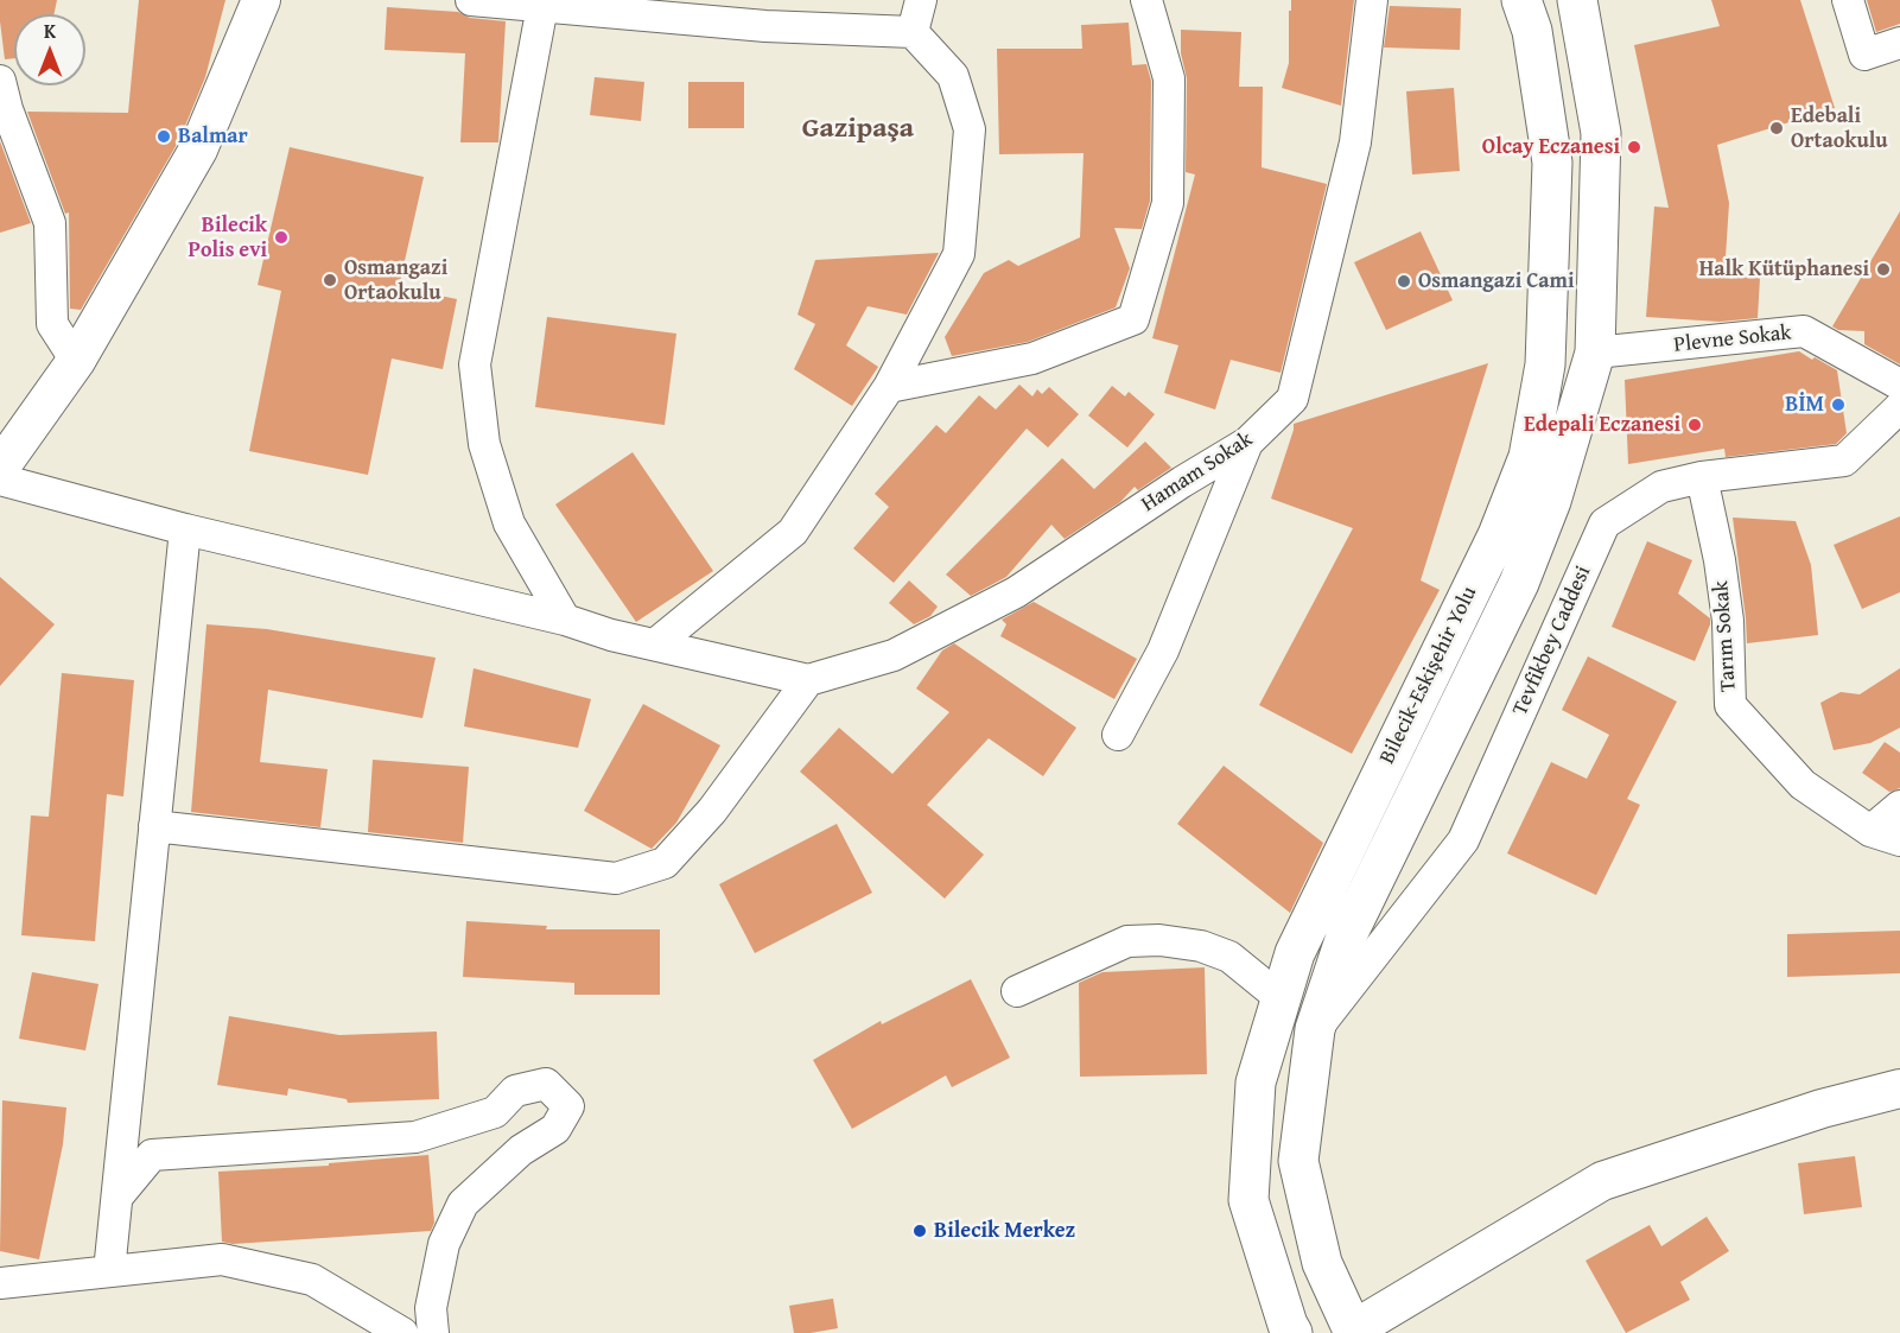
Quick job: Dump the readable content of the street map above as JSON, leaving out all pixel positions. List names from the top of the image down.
{
  "streets": {
    "main road": ["Bilecik-Eskişehir Yolu"],
    "street": [
      "Plevne Sokak",
      "Hamam Sokak",
      "Tarım Sokak",
      "Tevfikbey Caddesi"
    ]
  },
  "crossings": [
    ["Plevne Sokak", "Bilecik-Eskişehir Yolu"],
    ["Tarım Sokak", "Tevfikbey Caddesi"],
    ["Tevfikbey Caddesi", "Bilecik-Eskişehir Yolu"]
  ],
  "districts": ["Gazipaşa"],
  "places": [
    "Edebali Ortaokulu",
    "Balmar",
    "Olcay Eczanesi",
    "Bilecik Polis evi",
    "Halk Kütüphanesi",
    "Osmangazi Ortaokulu",
    "Osmangazi Cami",
    "BİM",
    "Edepali Eczanesi",
    "Bilecik Merkez"
  ],
  "north": "top"
}
